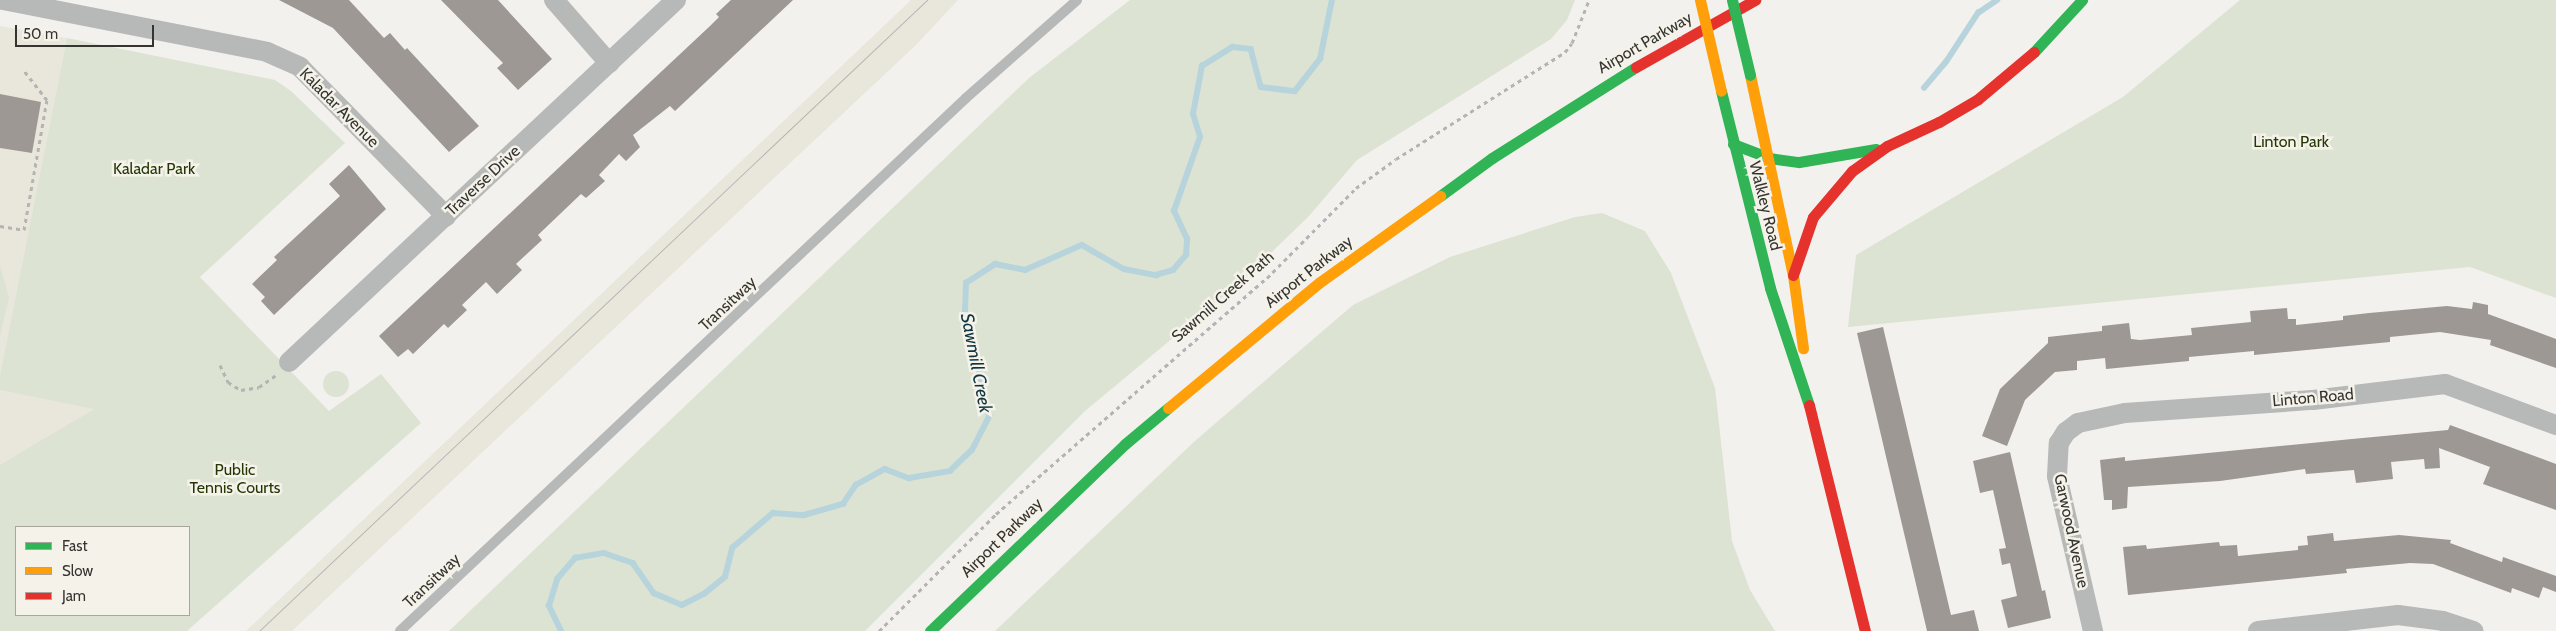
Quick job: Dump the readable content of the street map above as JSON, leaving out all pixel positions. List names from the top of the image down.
{
  "streets": {
    "main road": ["Airport Parkway", "Walkley Road"],
    "street": [
      "Kaladar Avenue",
      "Traverse Drive",
      "Linton Road",
      "Garwood Avenue"
    ],
    "lane": ["Transitway"],
    "path": ["Sawmill Creek Path"]
  },
  "crossings": [
    ["Kaladar Avenue", "Traverse Drive"],
    ["Linton Road", "Garwood Avenue"]
  ],
  "water": ["Sawmill Creek"],
  "parks": ["Linton Park", "Kaladar Park", "Public Tennis Courts"],
  "legend": ["Fast", "Slow", "Jam"],
  "scale_bar": "50 m"
}
